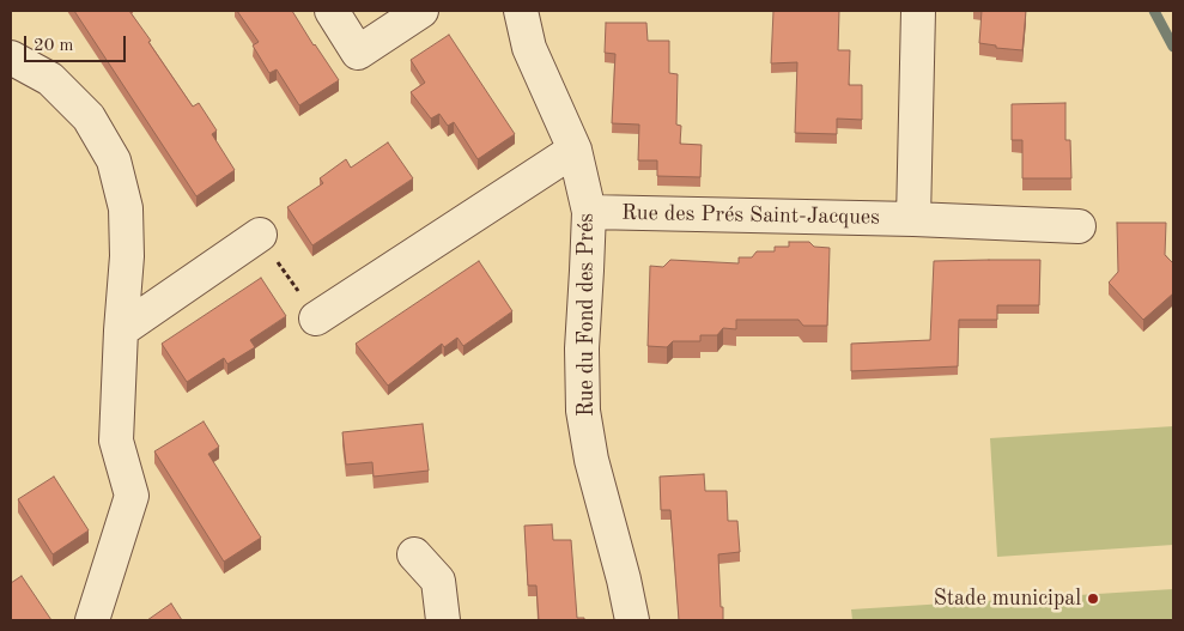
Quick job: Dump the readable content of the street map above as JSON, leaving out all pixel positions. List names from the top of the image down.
{
  "streets": {
    "street": ["Rue des Prés Saint-Jacques", "Rue du Fond des Prés"]
  },
  "crossings": [
    ["Rue des Prés Saint-Jacques", "Rue du Fond des Prés"]
  ],
  "places": ["Stade municipal"],
  "scale_bar": "20 m"
}
